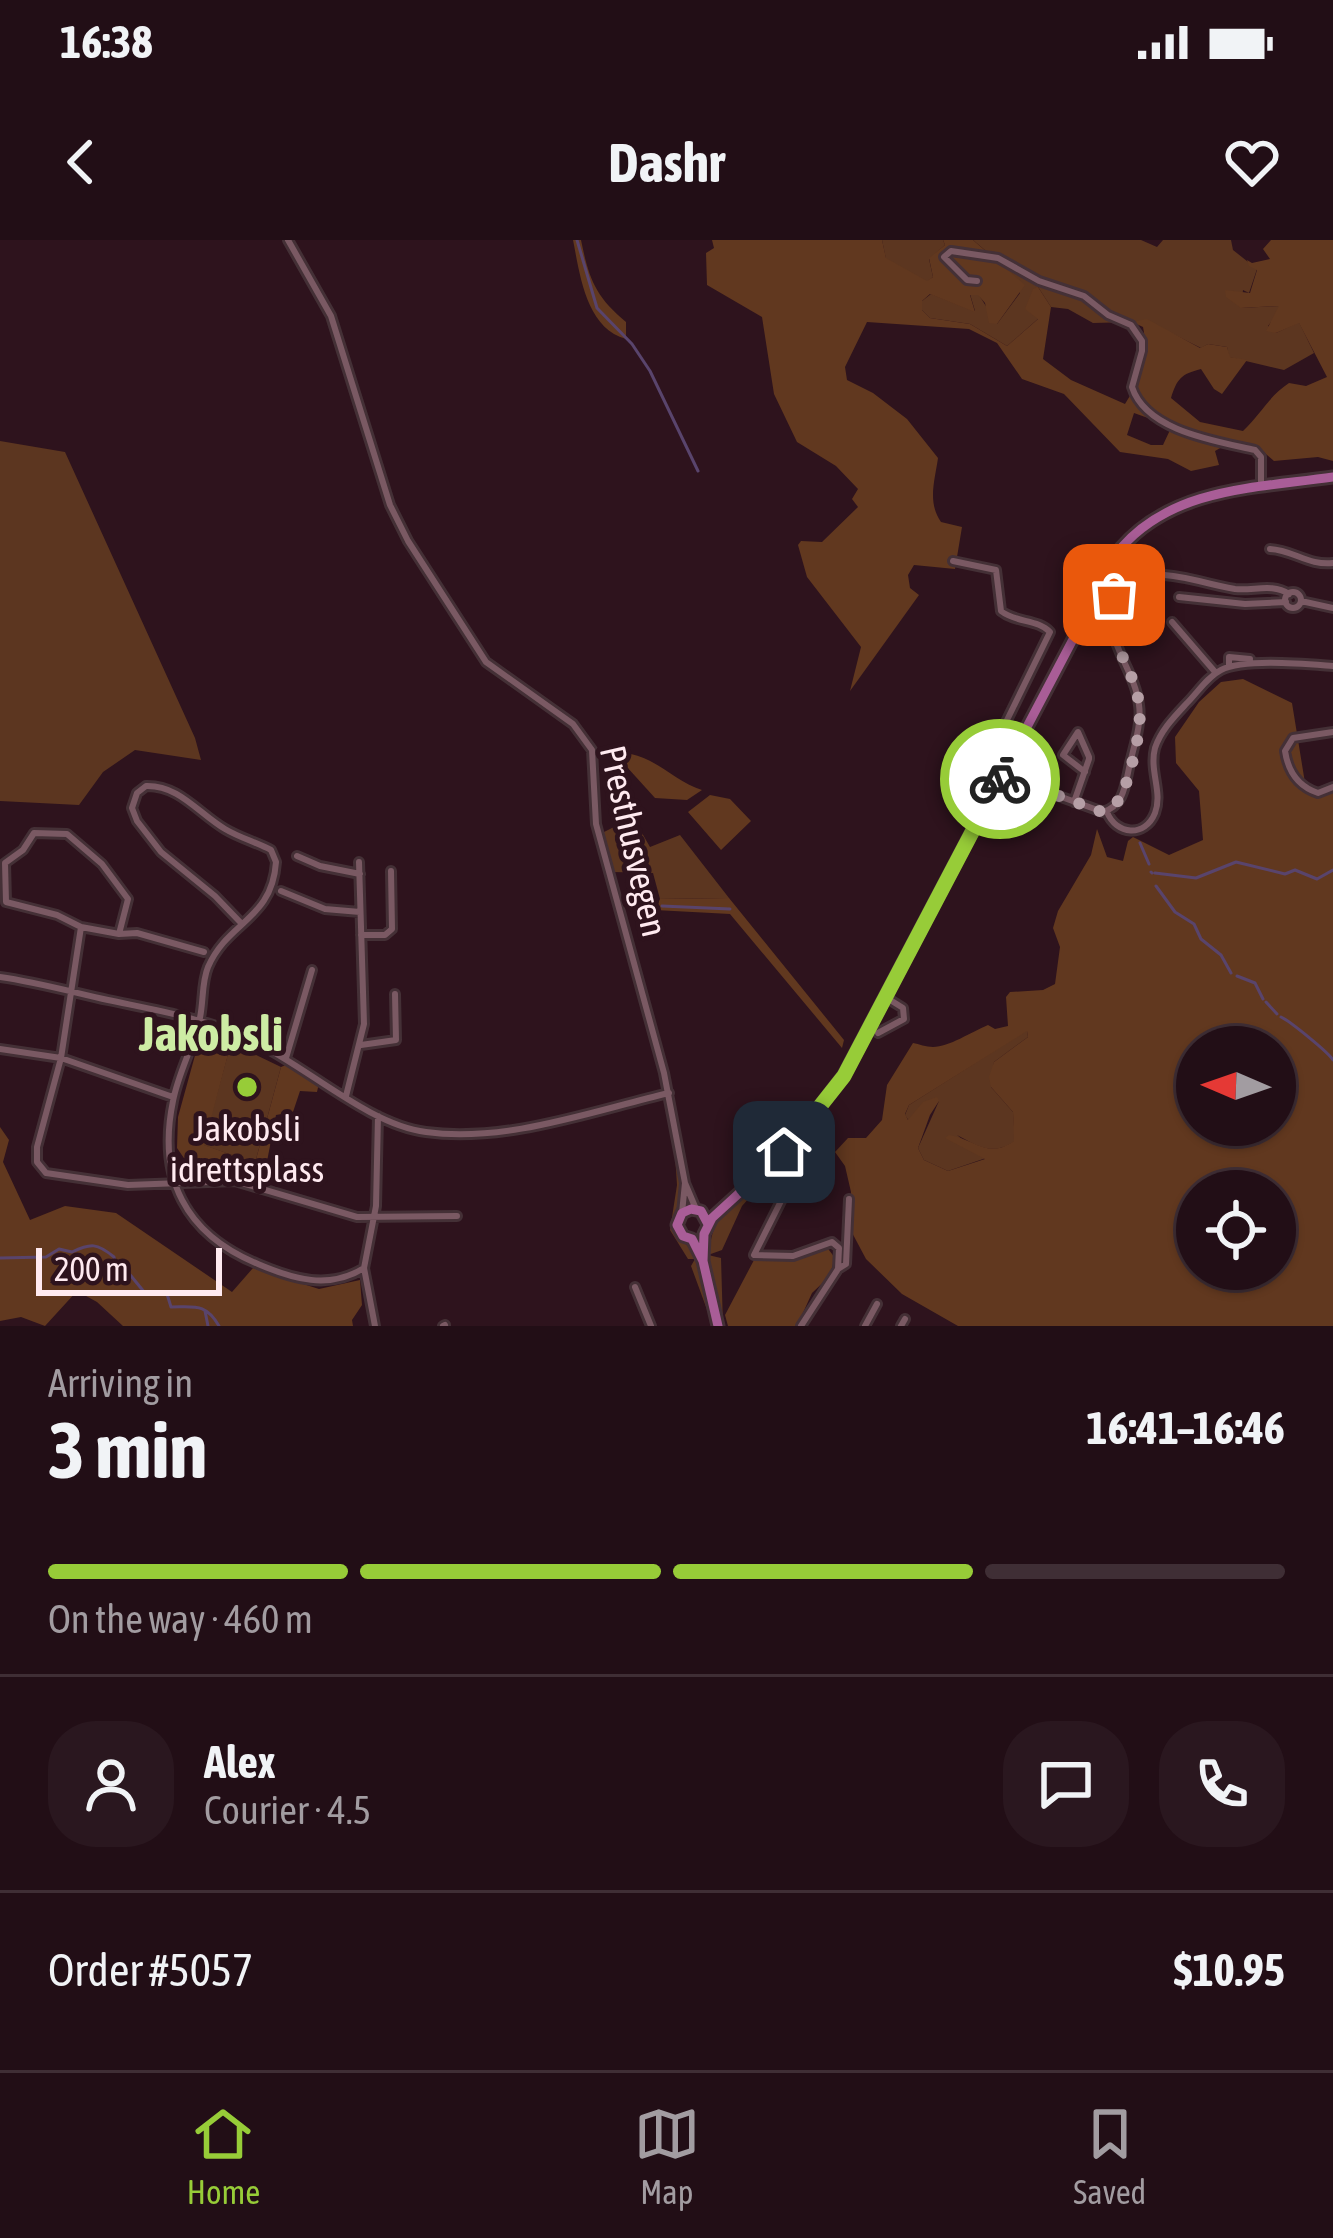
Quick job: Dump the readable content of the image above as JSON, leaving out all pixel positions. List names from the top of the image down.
{
  "streets": {
    "street": ["Presthusvegen"]
  },
  "districts": ["Jakobsli"],
  "places": ["Jakobsli idrettsplass"],
  "scale_bar": "200 m",
  "north": "left",
  "page": {
    "status": "16:38",
    "header": "Dashr",
    "scale": "200 m",
    "heading": ["3 min", "Arriving in", "16:41–16:46"],
    "panel": [
      "Alex",
      "Courier · 4.5",
      "Order #5057",
      "$10.95"
    ],
    "bar": "On the way · 460 m",
    "tabs": ["Home", "Map", "Saved"]
  }
}
